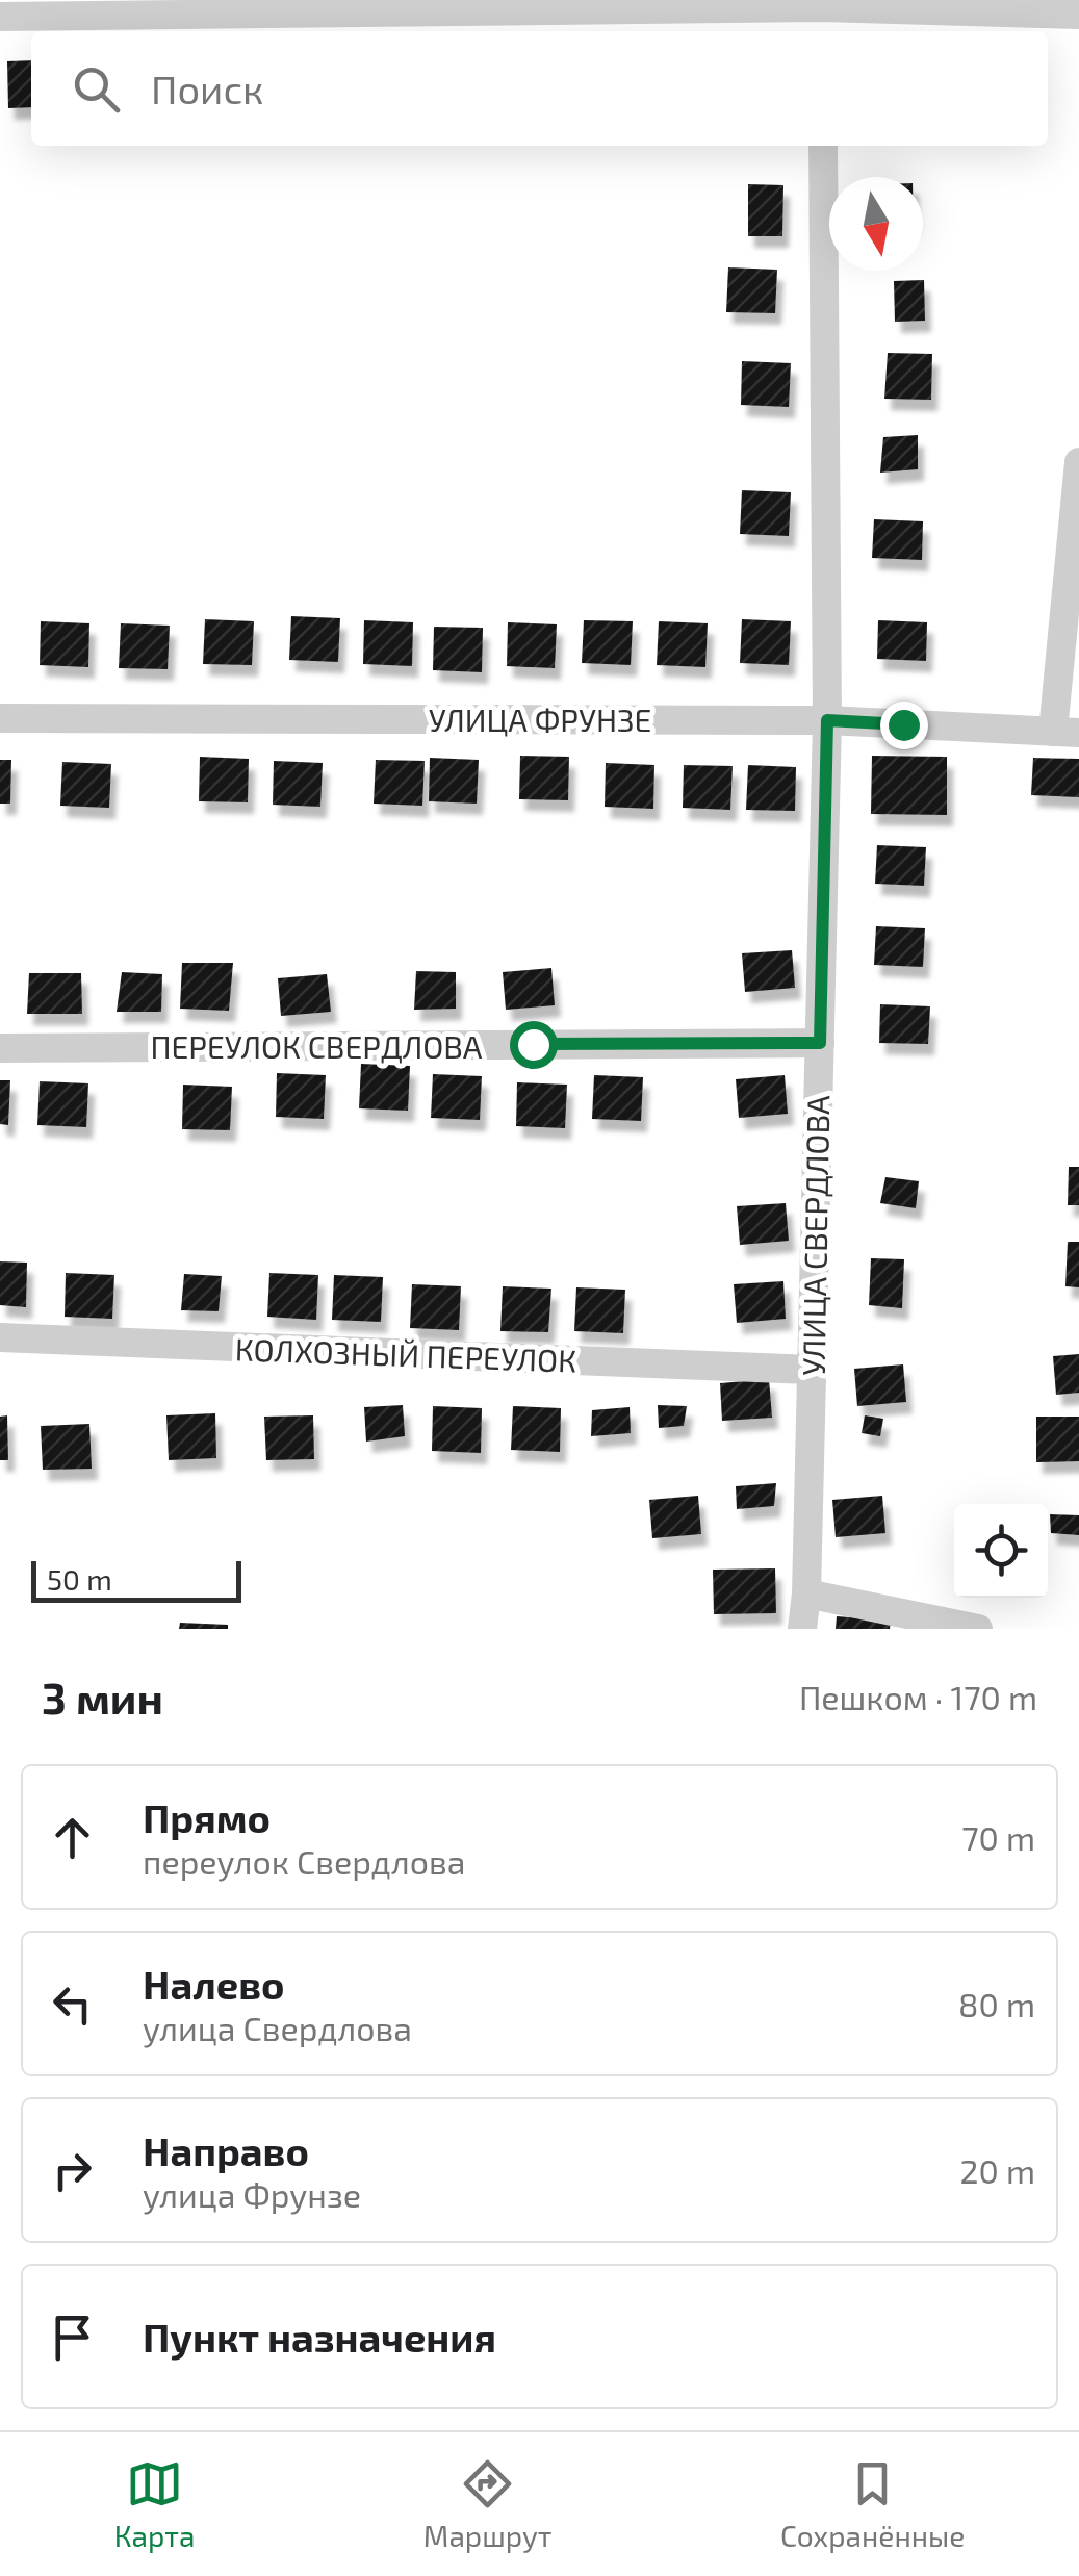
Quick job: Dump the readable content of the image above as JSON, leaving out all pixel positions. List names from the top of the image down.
{
  "streets": {
    "street": [
      "УЛИЦА ФРУНЗЕ",
      "ПЕРЕУЛОК СВЕРДЛОВА",
      "УЛИЦА СВЕРДЛОВА",
      "КОЛХОЗНЫЙ ПЕРЕУЛОК"
    ]
  },
  "crossings": [
    ["УЛИЦА ФРУНЗЕ", "УЛИЦА СВЕРДЛОВА"],
    ["ПЕРЕУЛОК СВЕРДЛОВА", "УЛИЦА СВЕРДЛОВА"],
    ["УЛИЦА СВЕРДЛОВА", "КОЛХОЗНЫЙ ПЕРЕУЛОК"]
  ],
  "scale_bar": "50 m",
  "north": "bottom",
  "page": {
    "search": "Поиск",
    "scale": "50 m",
    "heading": ["3 мин", "Пешком · 170 m"],
    "list": [
      ["Прямо", "переулок Свердлова", "70 m"],
      ["Налево", "улица Свердлова", "80 m"],
      ["Направо", "улица Фрунзе", "20 m"],
      "Пункт назначения"
    ],
    "nav": ["Карта", "Маршрут", "Сохранённые"]
  }
}
